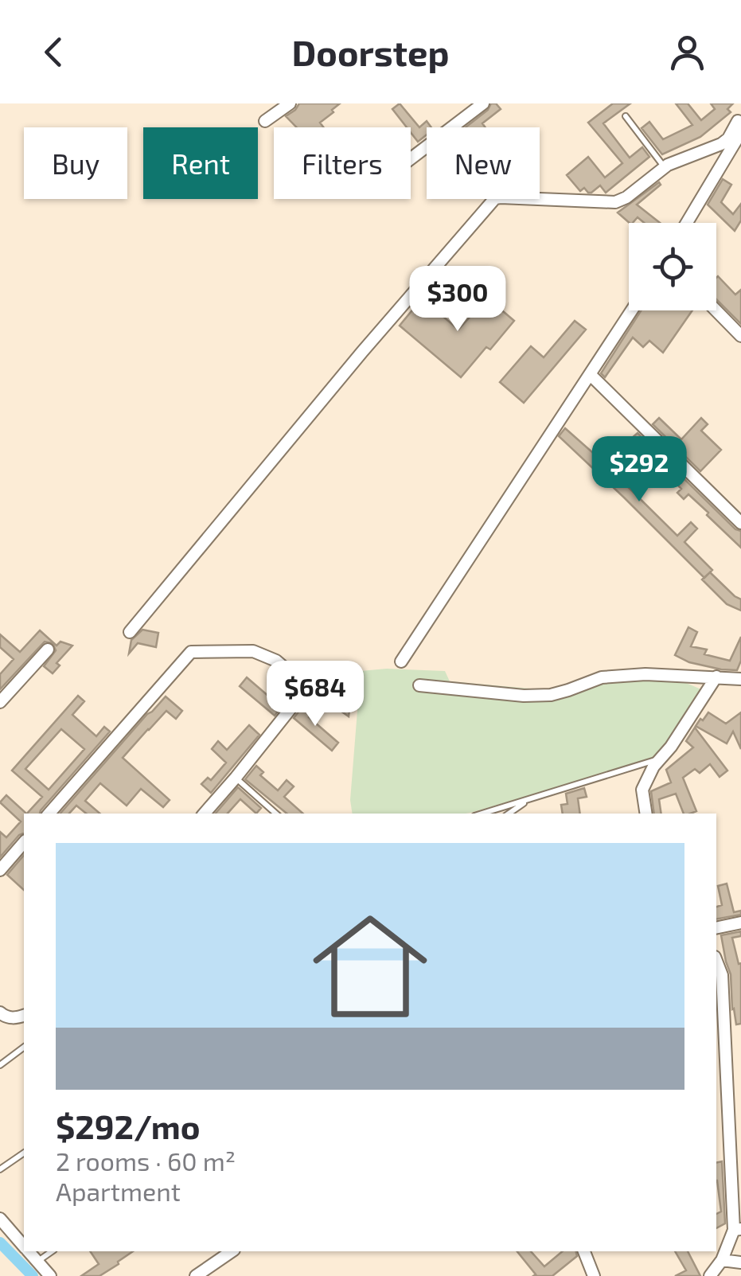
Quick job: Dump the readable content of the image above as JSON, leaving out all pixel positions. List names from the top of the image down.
{
  "page": {
    "header": "Doorstep",
    "chip": [
      "Buy",
      "Rent",
      "Filters",
      "New"
    ],
    "price": ["$300", "$292", "$684"],
    "list": [
      {
        "name": "$292/mo",
        "note": "2 rooms · 60 m² · Apartment"
      }
    ]
  }
}
